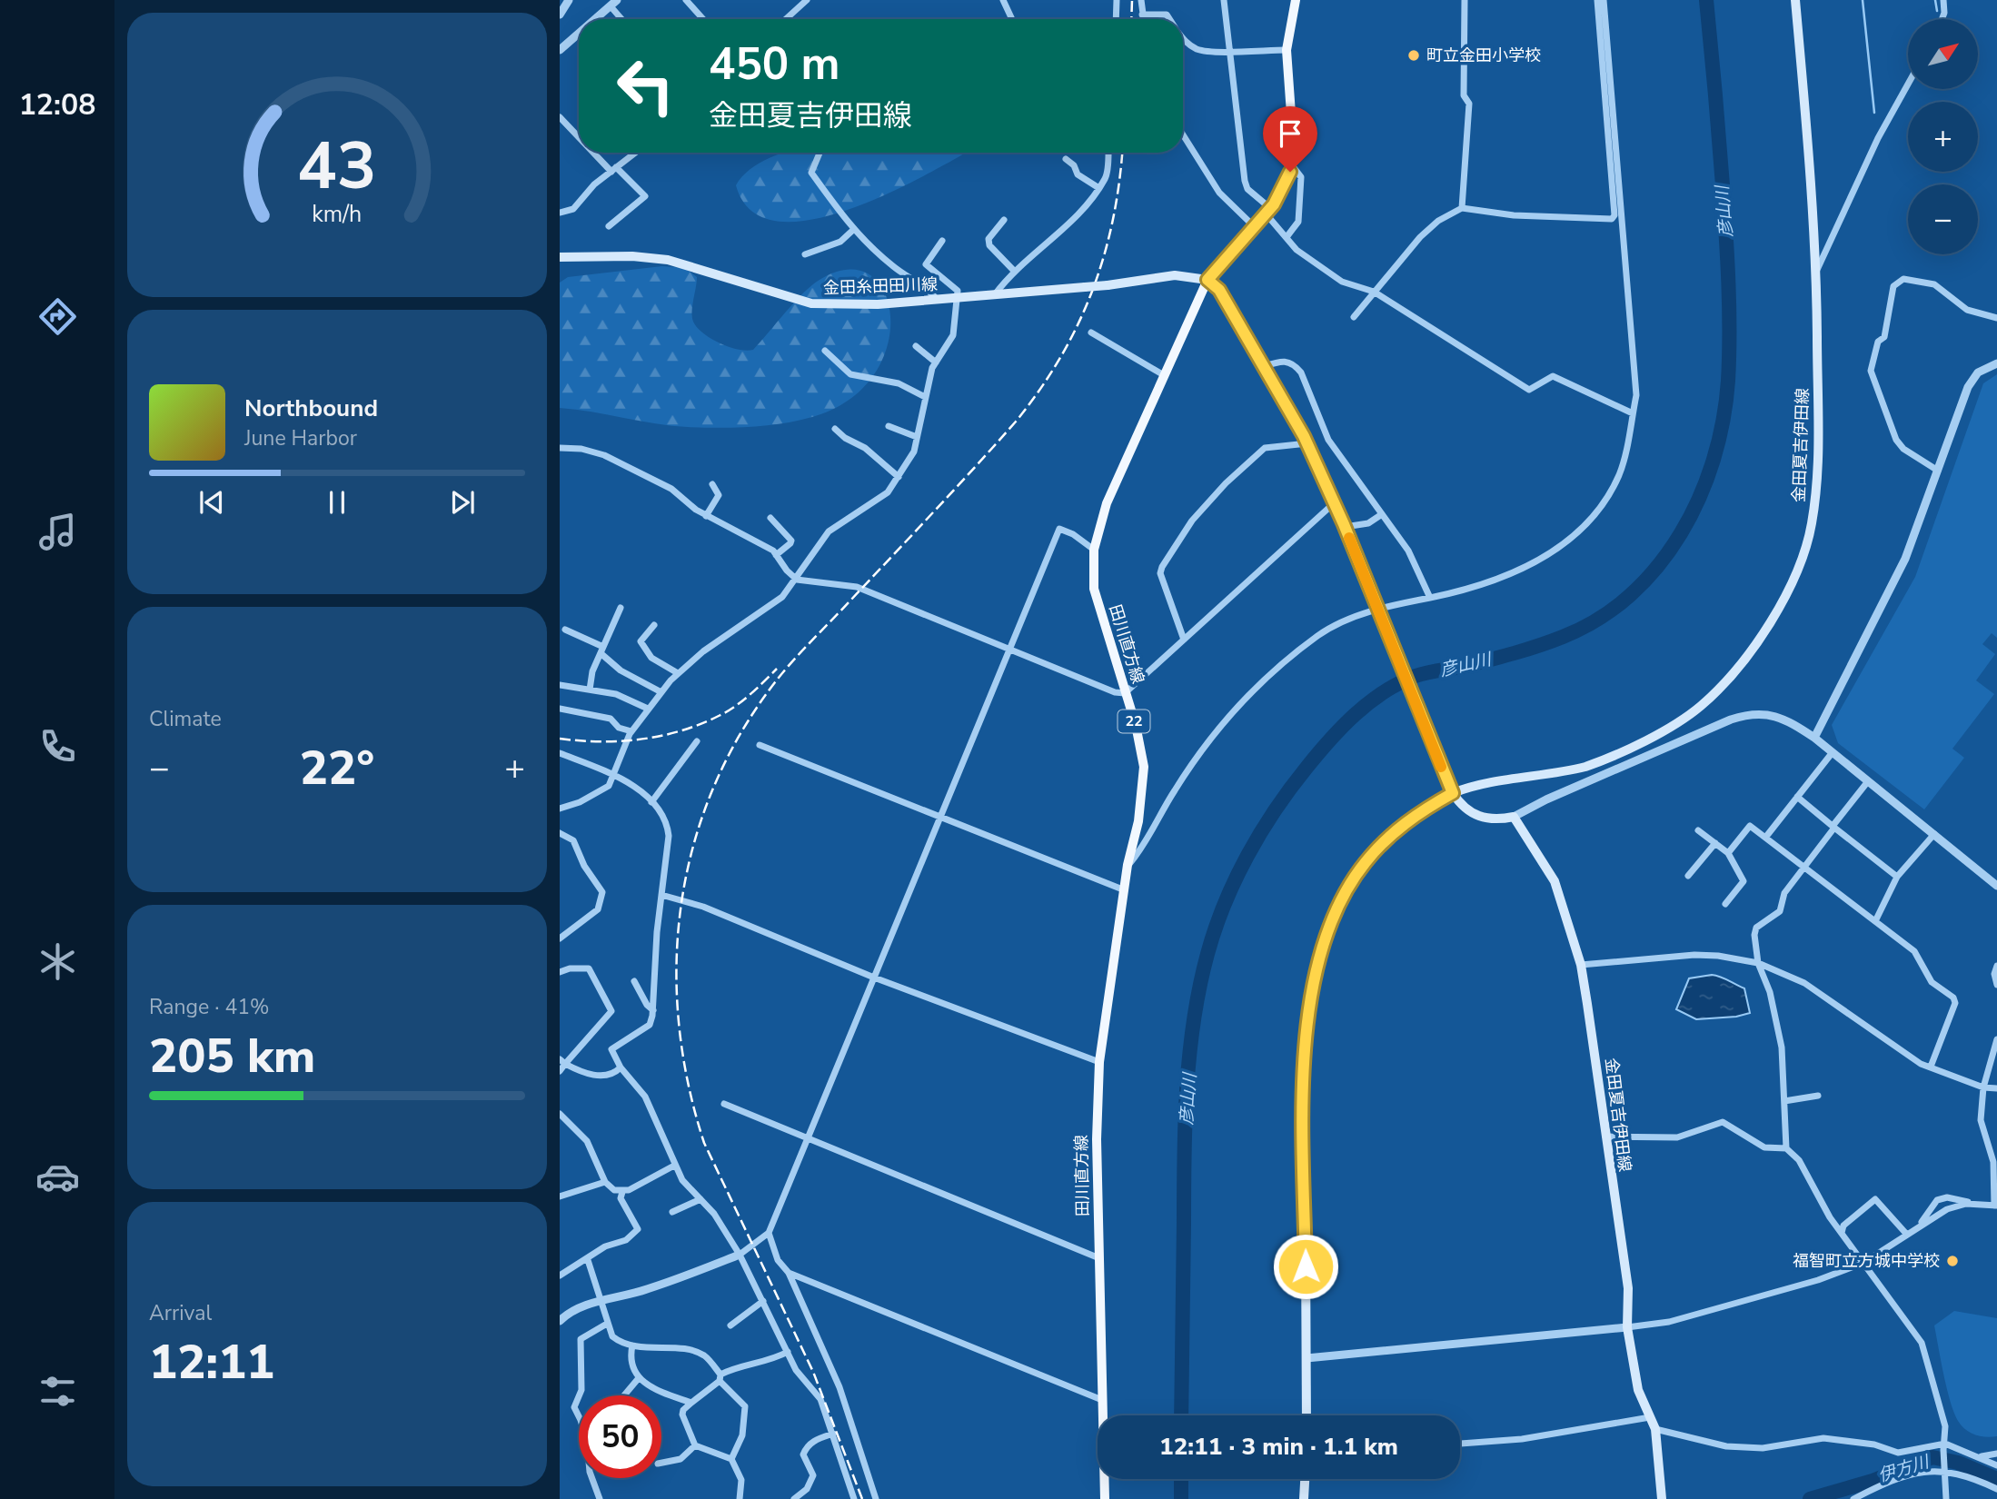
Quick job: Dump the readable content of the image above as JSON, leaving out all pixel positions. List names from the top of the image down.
{
  "streets": {
    "main road": [
      "金田糸田田川線",
      "金田夏吉伊田線",
      "田川直方線",
      "22"
    ]
  },
  "crossings": [
    ["金田糸田田川線", "田川直方線"]
  ],
  "water": ["彦山川", "伊方川"],
  "places": ["町立金田小学校", "福智町立方城中学校"],
  "north": "top right",
  "page": {
    "tabs": "12:08",
    "map_buttons": ["+", "−"],
    "turn": ["450 m", "金田夏吉伊田線"],
    "song": ["Northbound", "June Harbor"],
    "tile": [
      "Climate",
      ["Range · 41%", "205 km"],
      ["Arrival", "12:11"]
    ],
    "heat": ["−", "22°", "+"],
    "limit": "50",
    "trip": "12:11 · 3 min · 1.1 km",
    "gauge": ["43", "km/h"]
  }
}
